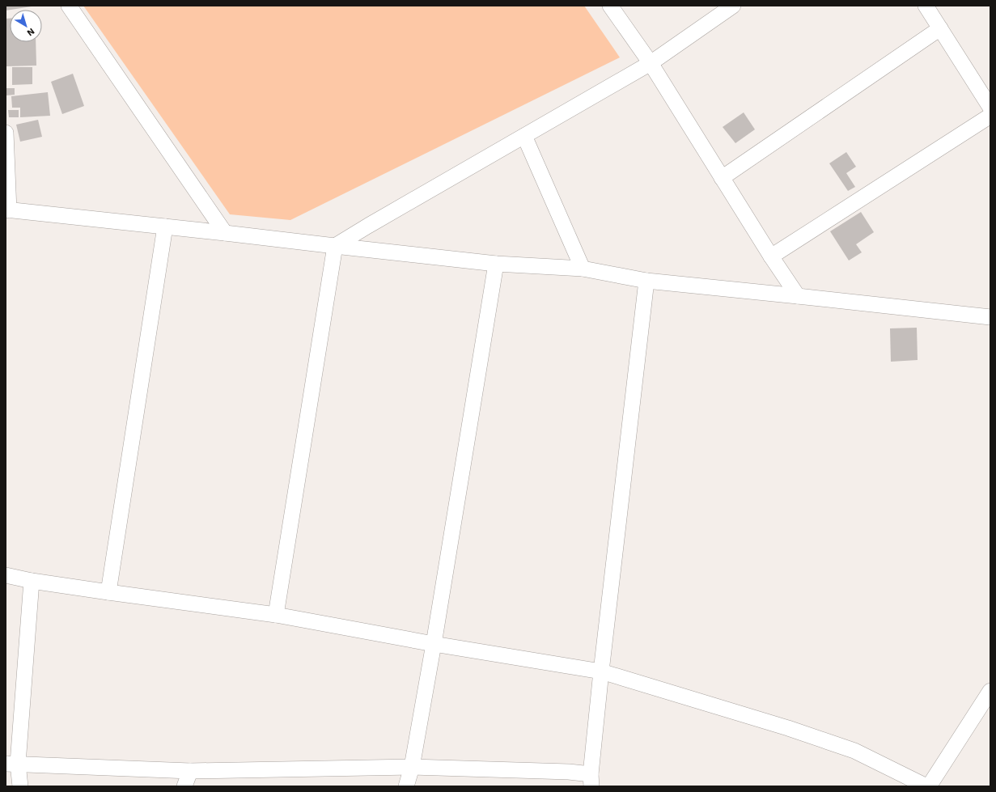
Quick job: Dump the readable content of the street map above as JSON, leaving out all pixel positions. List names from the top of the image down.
{
  "north": "bottom right"
}
